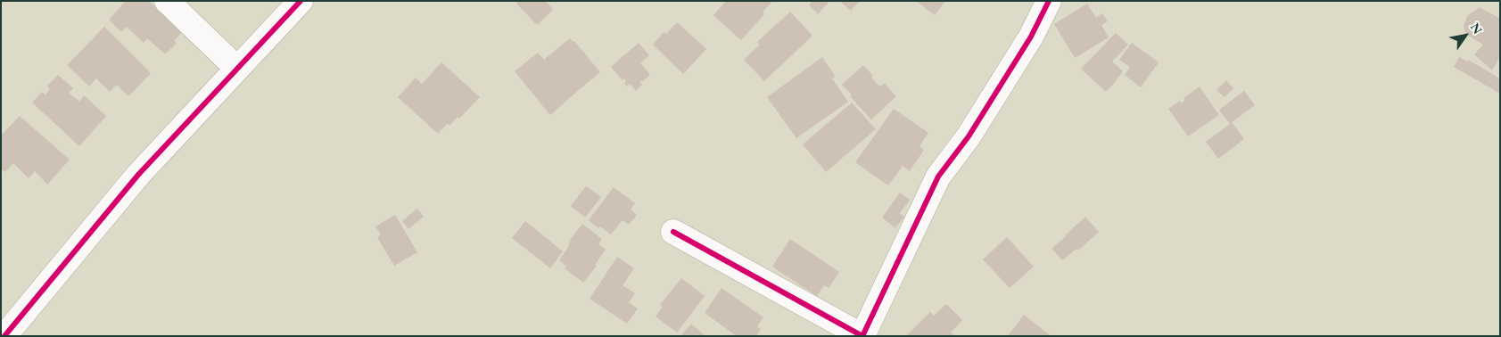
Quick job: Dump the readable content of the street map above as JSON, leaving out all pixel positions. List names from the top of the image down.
{
  "north": "top right"
}
